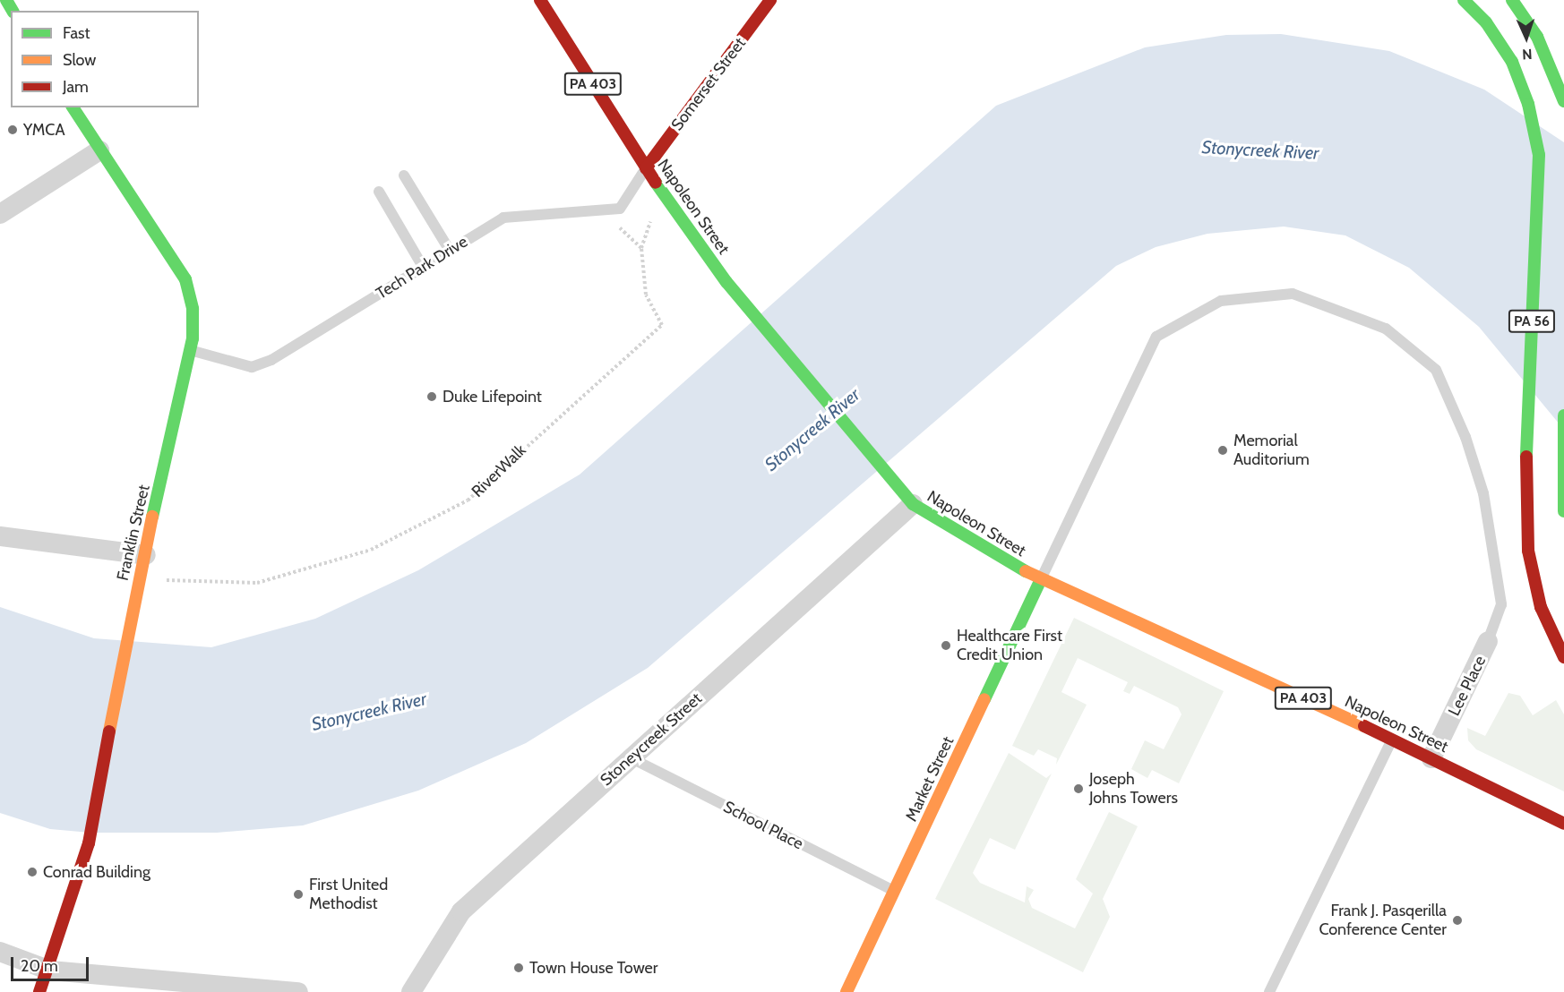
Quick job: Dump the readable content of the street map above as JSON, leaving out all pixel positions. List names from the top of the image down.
{
  "streets": {
    "main road": [
      "PA 403",
      "Somerset Street",
      "Napoleon Street",
      "PA 56",
      "Franklin Street",
      "Market Street"
    ],
    "street": ["Lee Place", "Stoneycreek Street"],
    "lane": ["Tech Park Drive", "School Place"],
    "path": ["RiverWalk"]
  },
  "crossings": [
    ["Somerset Street", "Napoleon Street"],
    ["Somerset Street", "Tech Park Drive"],
    ["Napoleon Street", "Tech Park Drive"],
    ["Napoleon Street", "Lee Place"],
    ["Napoleon Street", "Stoneycreek Street"],
    ["Napoleon Street", "Market Street"],
    ["Tech Park Drive", "RiverWalk"],
    ["Tech Park Drive", "Franklin Street"],
    ["RiverWalk", "Franklin Street"],
    ["Stoneycreek Street", "School Place"],
    ["Market Street", "School Place"]
  ],
  "water": ["Stonycreek River"],
  "places": [
    "YMCA",
    "Duke Lifepoint",
    "Memorial Auditorium",
    "Healthcare First Credit Union",
    "Joseph Johns Towers",
    "Conrad Building",
    "First United Methodist",
    "Frank J. Pasqerilla Conference Center",
    "Town House Tower"
  ],
  "legend": ["Fast", "Slow", "Jam"],
  "scale_bar": "20 m",
  "north": "bottom"
}
